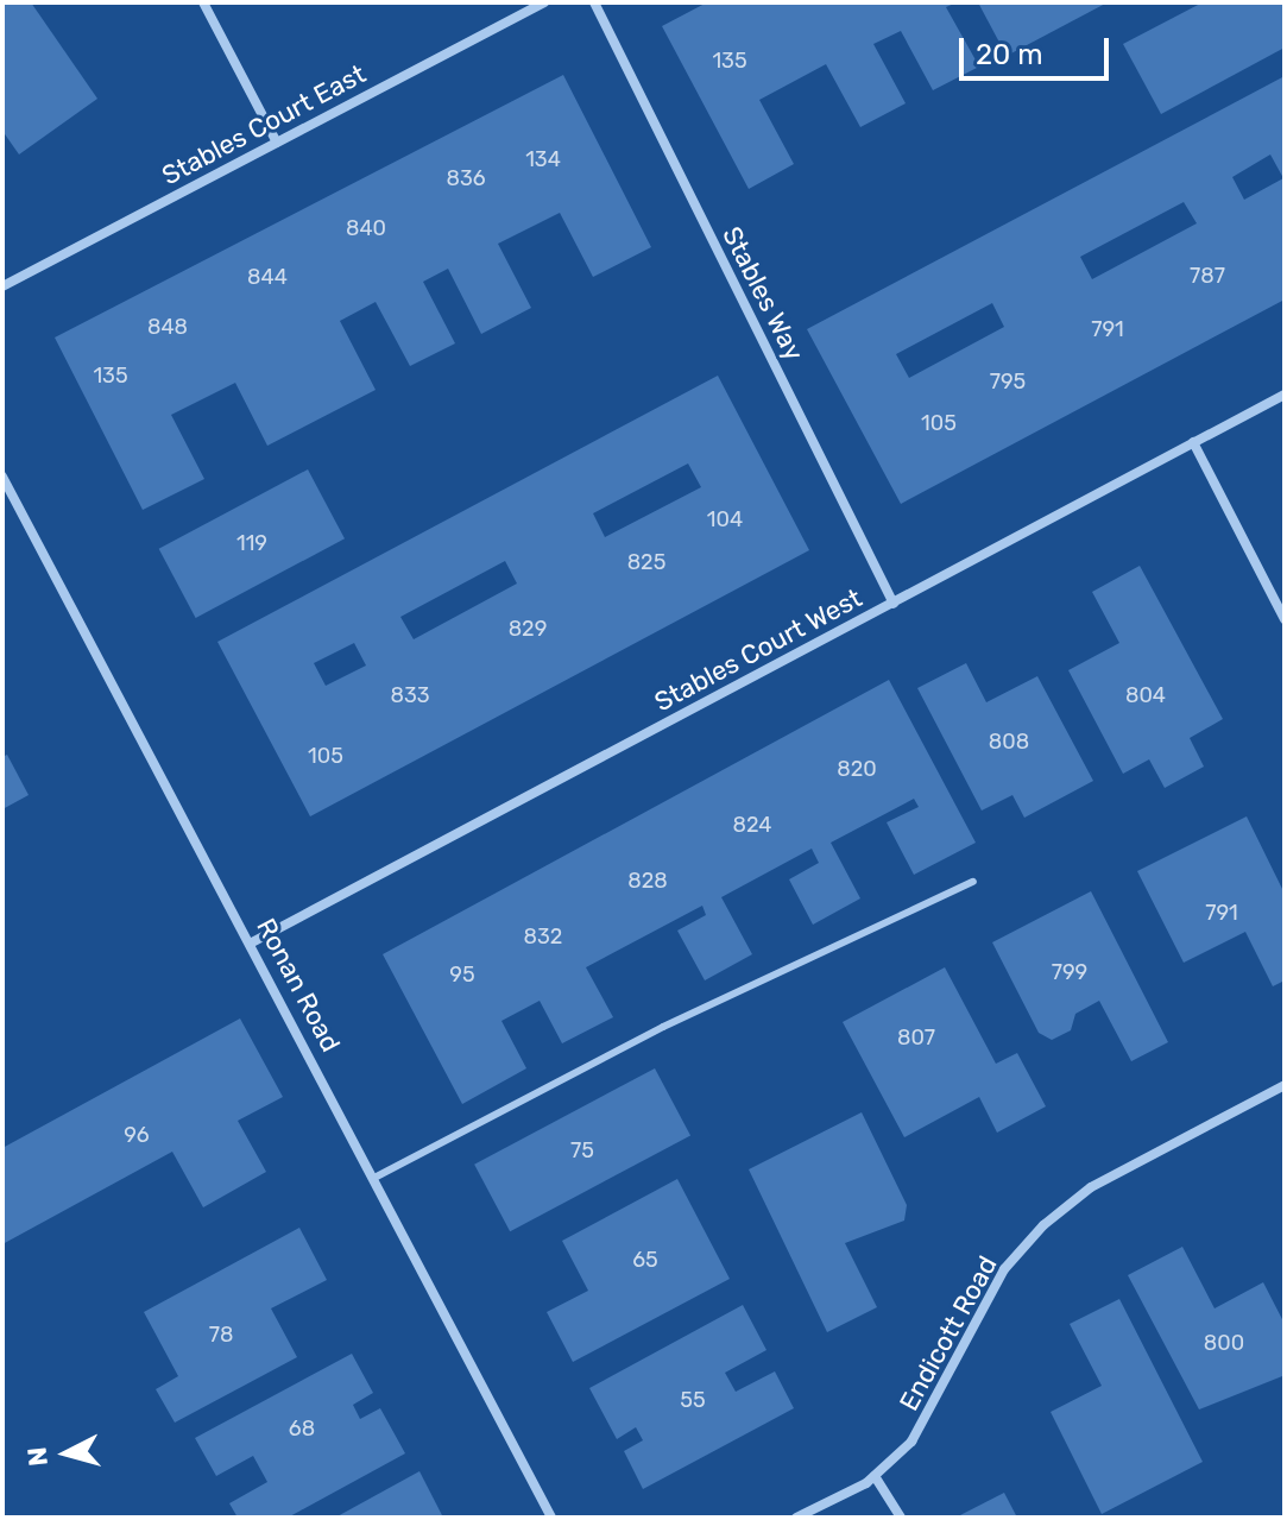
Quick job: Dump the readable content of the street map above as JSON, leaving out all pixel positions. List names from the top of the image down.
{
  "streets": {
    "street": [
      "Stables Court East",
      "Stables Way",
      "Stables Court West",
      "Ronan Road",
      "Endicott Road"
    ]
  },
  "crossings": [
    ["Stables Way", "Stables Court West"],
    ["Stables Court West", "Ronan Road"]
  ],
  "house_numbers": [
    "135",
    "134",
    "836",
    "840",
    "787",
    "844",
    "848",
    "791",
    "135",
    "795",
    "105",
    "104",
    "119",
    "825",
    "829",
    "833",
    "804",
    "808",
    "105",
    "820",
    "824",
    "828",
    "791",
    "832",
    "799",
    "95",
    "807",
    "96",
    "75",
    "65",
    "78",
    "800",
    "55",
    "68"
  ],
  "scale_bar": "20 m",
  "north": "left"
}
